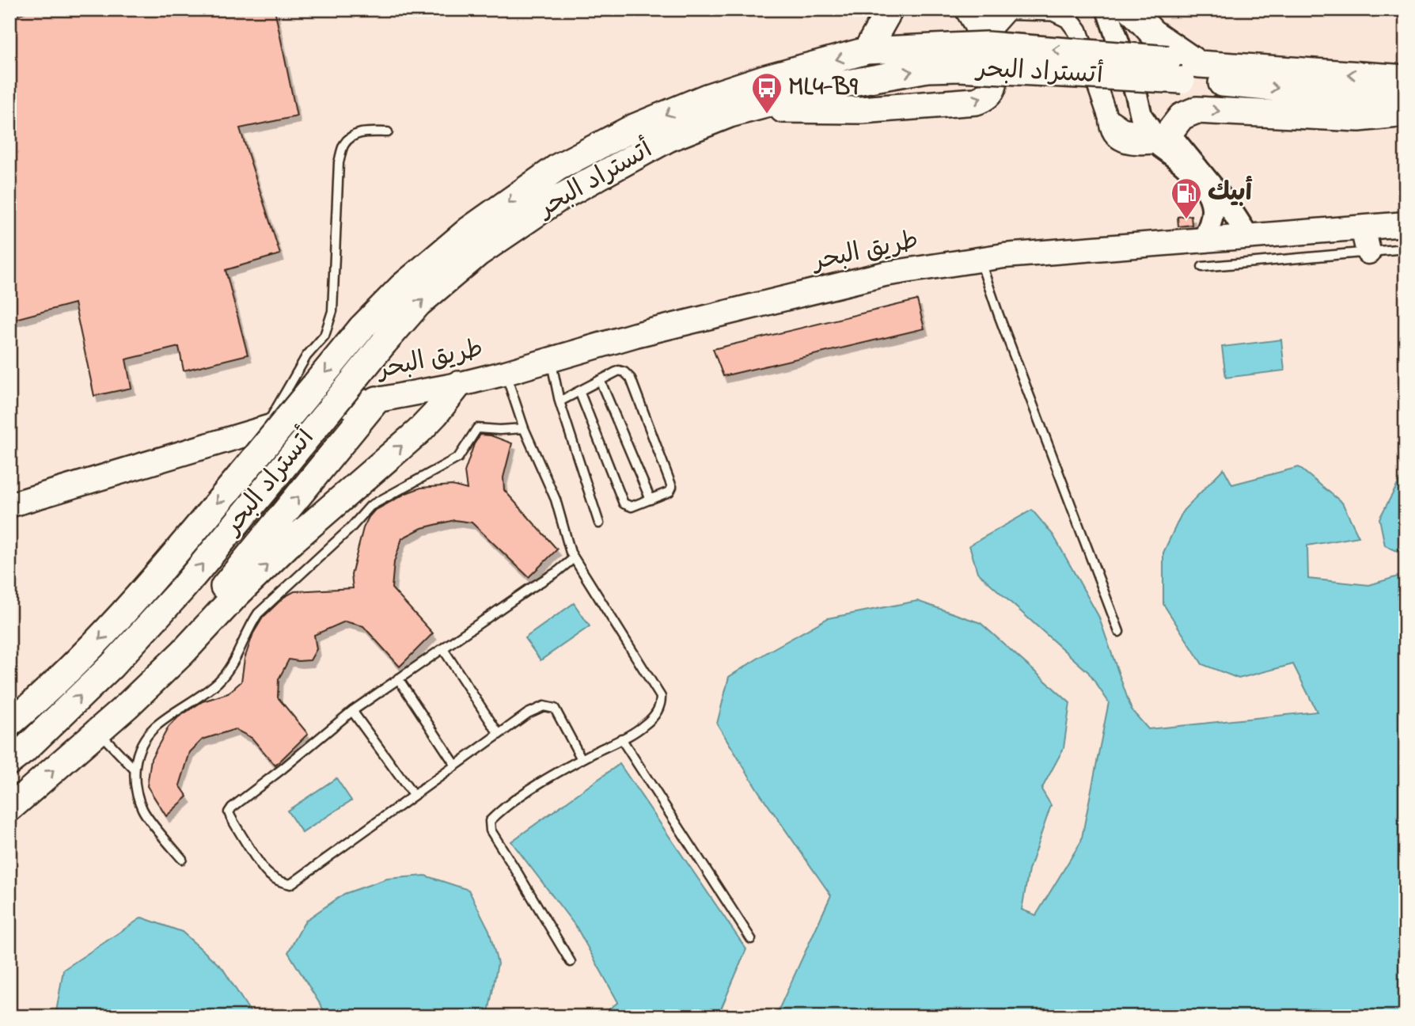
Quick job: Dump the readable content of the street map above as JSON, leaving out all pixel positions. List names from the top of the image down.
{
  "streets": {
    "highway": ["أتستراد البحر"],
    "main road": ["طريق البحر"]
  },
  "places": {
    "bus stop": ["ML4-B9"],
    "fuel station": ["أبيك"]
  }
}
